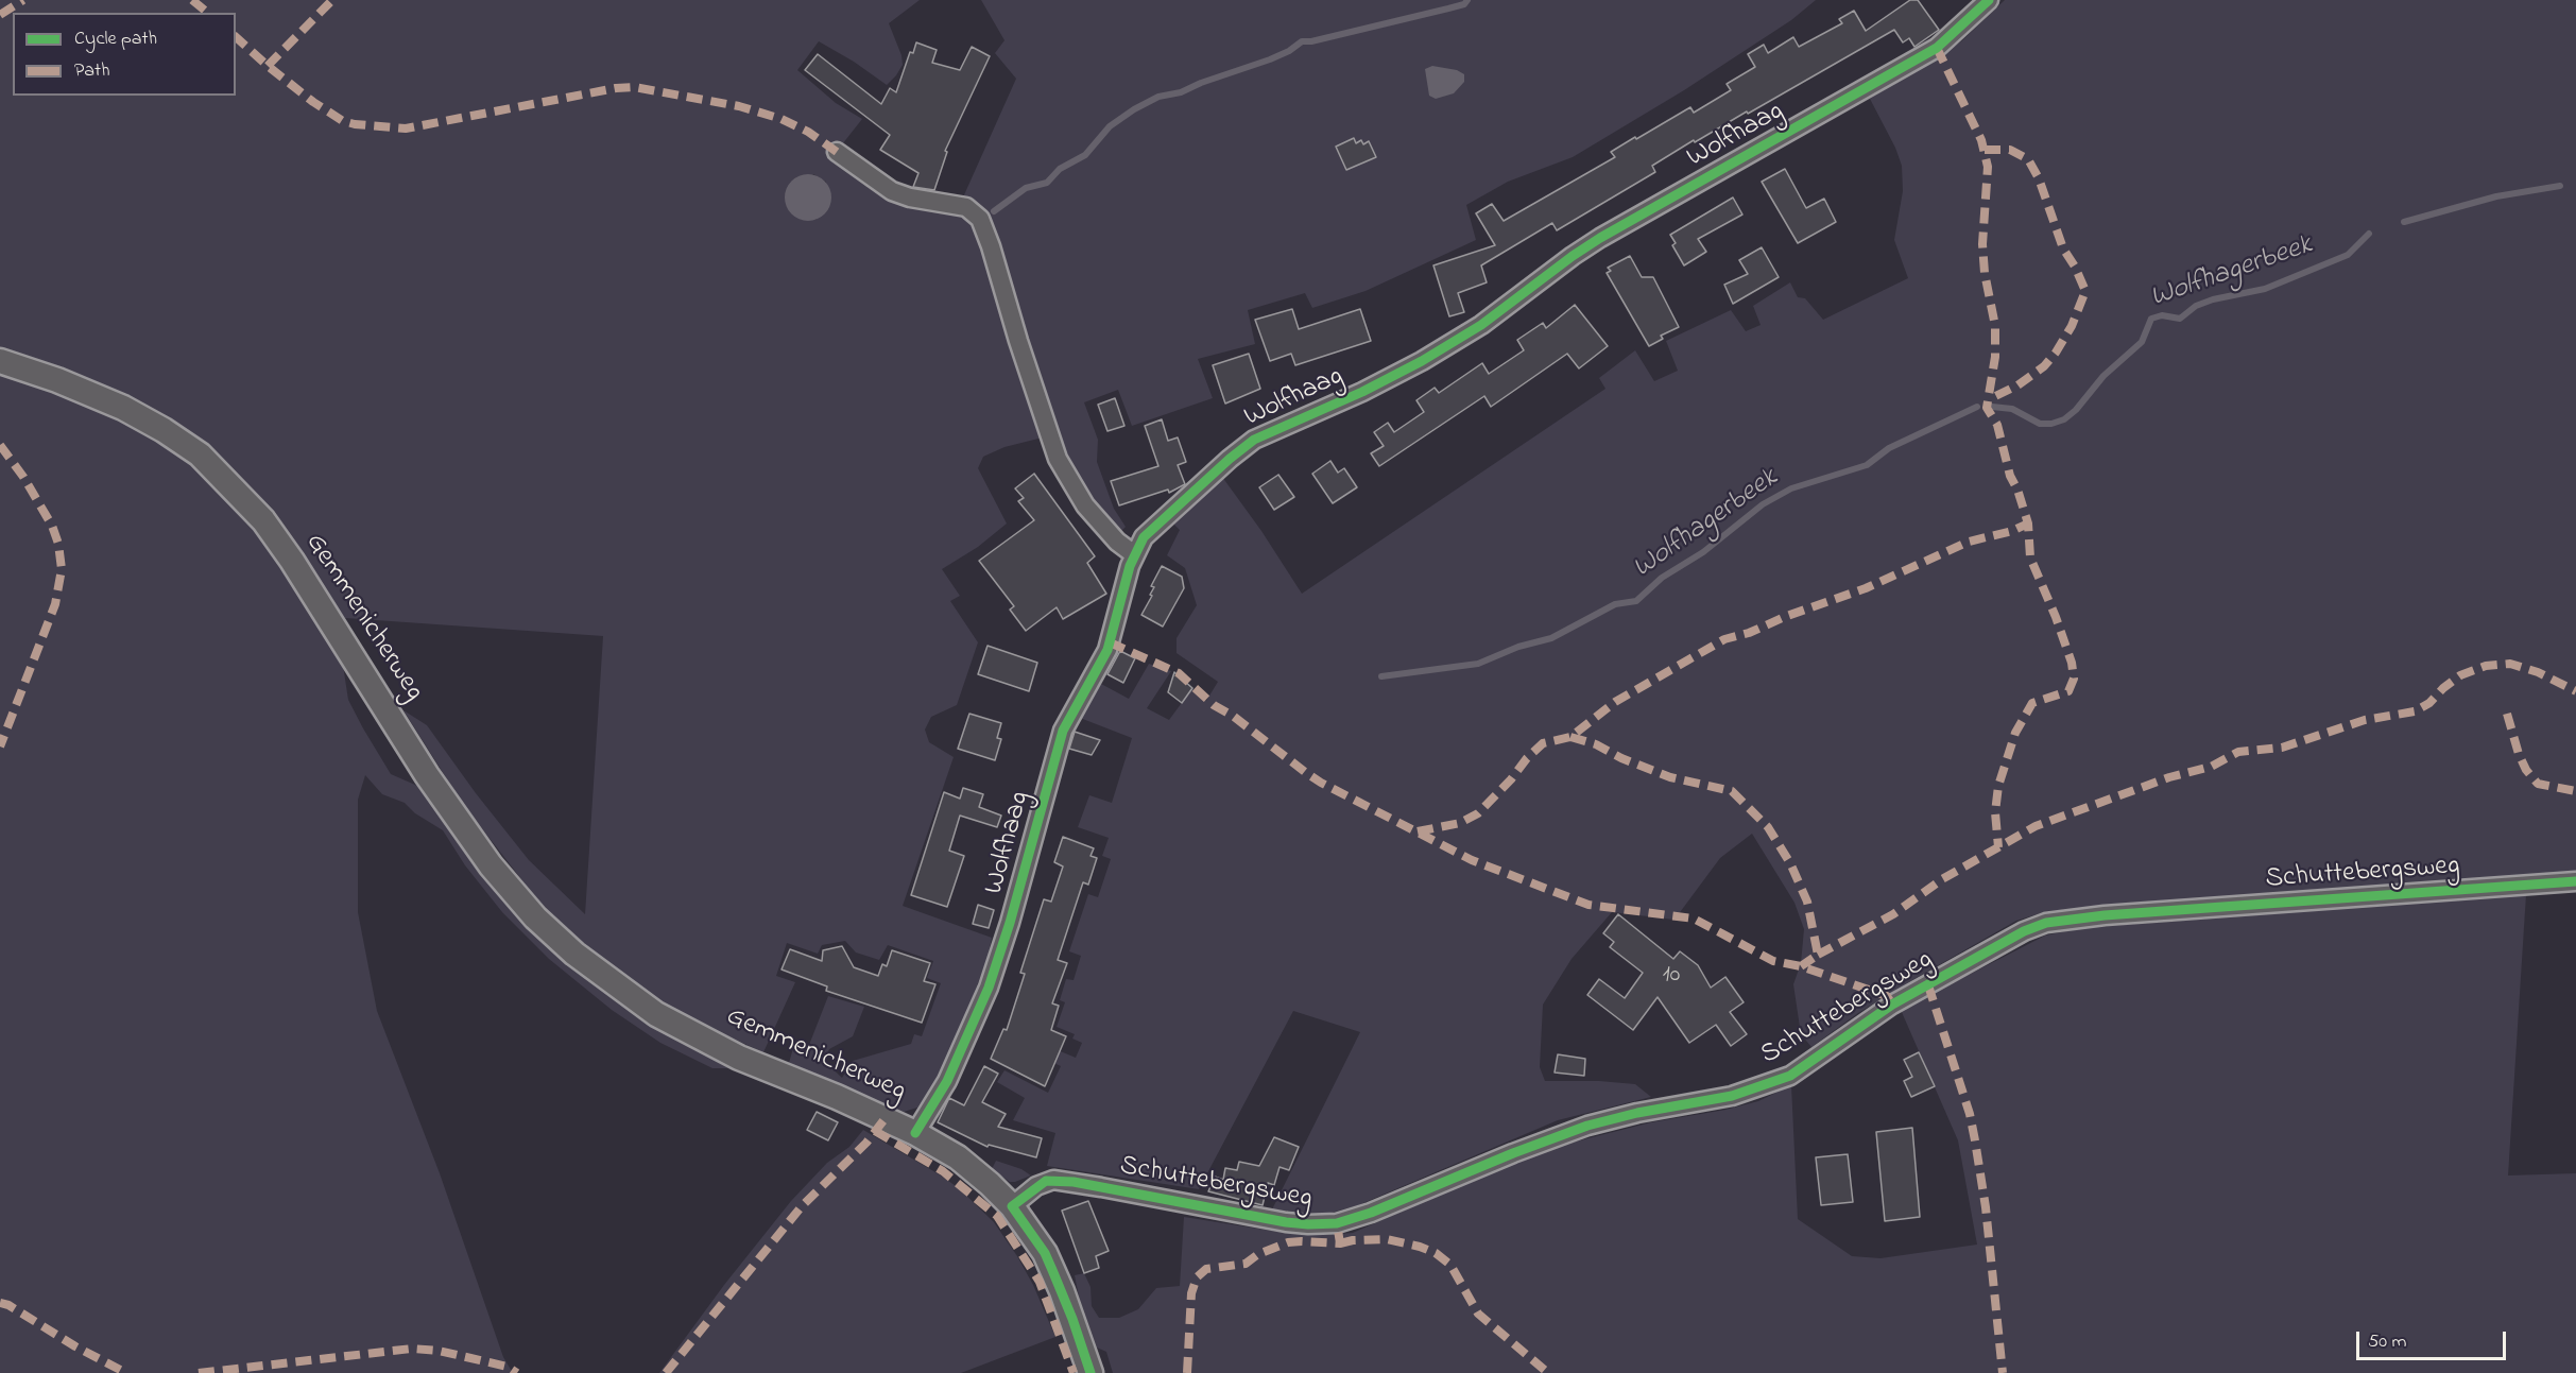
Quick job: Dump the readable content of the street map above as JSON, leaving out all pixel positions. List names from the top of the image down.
{
  "streets": {
    "main road": ["Gemmenicherweg"],
    "street": ["Wolfhaag", "Schuttebergsweg"]
  },
  "crossings": [
    ["Wolfhaag", "Gemmenicherweg"],
    ["Gemmenicherweg", "Schuttebergsweg"]
  ],
  "water": ["Wolfhagerbeek"],
  "house_numbers": ["10"],
  "legend": ["Cycle path", "Path"],
  "scale_bar": "50 m"
}
